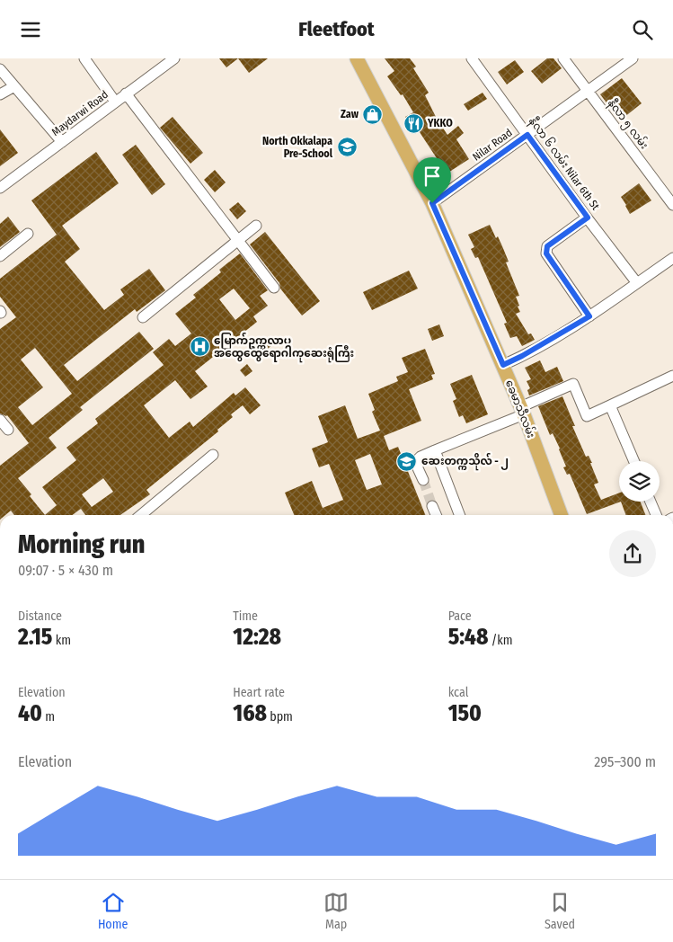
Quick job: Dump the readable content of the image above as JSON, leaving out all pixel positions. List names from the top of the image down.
{
  "streets": {
    "main road": ["ခေမာသီလမ်း"],
    "street": [
      "Maydarwi Road",
      "နီလာ ၅ လမ်း",
      "Nilar Road",
      "နီလာ ၆ လမ်း Nilar 6th St"
    ]
  },
  "crossings": [
    ["နီလာ ၅ လမ်း", "Nilar Road"],
    ["Nilar Road", "နီလာ ၆ လမ်း Nilar 6th St"],
    ["Nilar Road", "ခေမာသီလမ်း"]
  ],
  "places": {
    "shop": ["Zaw"],
    "restaurant": ["YKKO"],
    "school or university": ["North Okkalapa Pre-School", "ဆေးတက္ကသိုလ် - ၂"],
    "hospital": ["မြောက်ဥက္ကလာပ အထွေထွေရောဂါကုဆေးရုံကြီး"]
  },
  "page": {
    "header": "Fleetfoot",
    "heading": ["Morning run", "09:07 · 5 × 430 m"],
    "stats": [
      ["Distance", "2.15 km"],
      ["Time", "12:28"],
      ["Pace", "5:48 /km"],
      ["Elevation", "40 m"],
      ["Heart rate", "168 bpm"],
      ["kcal", "150"]
    ],
    "chart": ["Elevation", "295–300 m"],
    "tabs": ["Home", "Map", "Saved"]
  }
}
